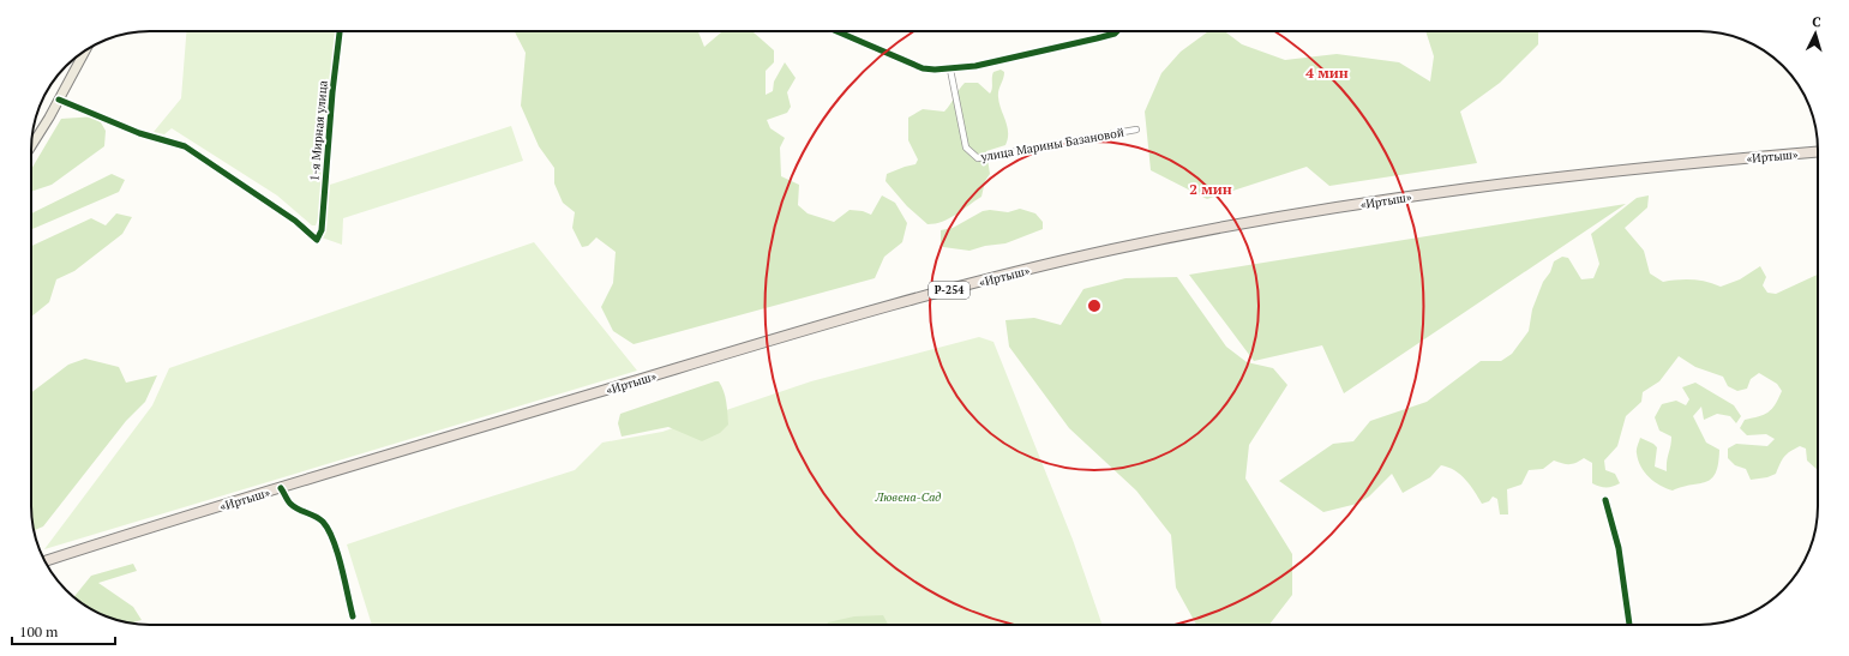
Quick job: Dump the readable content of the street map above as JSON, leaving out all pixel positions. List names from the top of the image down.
{
  "streets": {
    "highway": ["«Иртыш»", "Р-254"],
    "street": ["1-я Мирная улица", "улица Марины Базановой"]
  },
  "parks": ["Лювена-Сад"],
  "scale_bar": "100 m",
  "north": "top",
  "rings": ["4 мин", "2 мин"]
}
